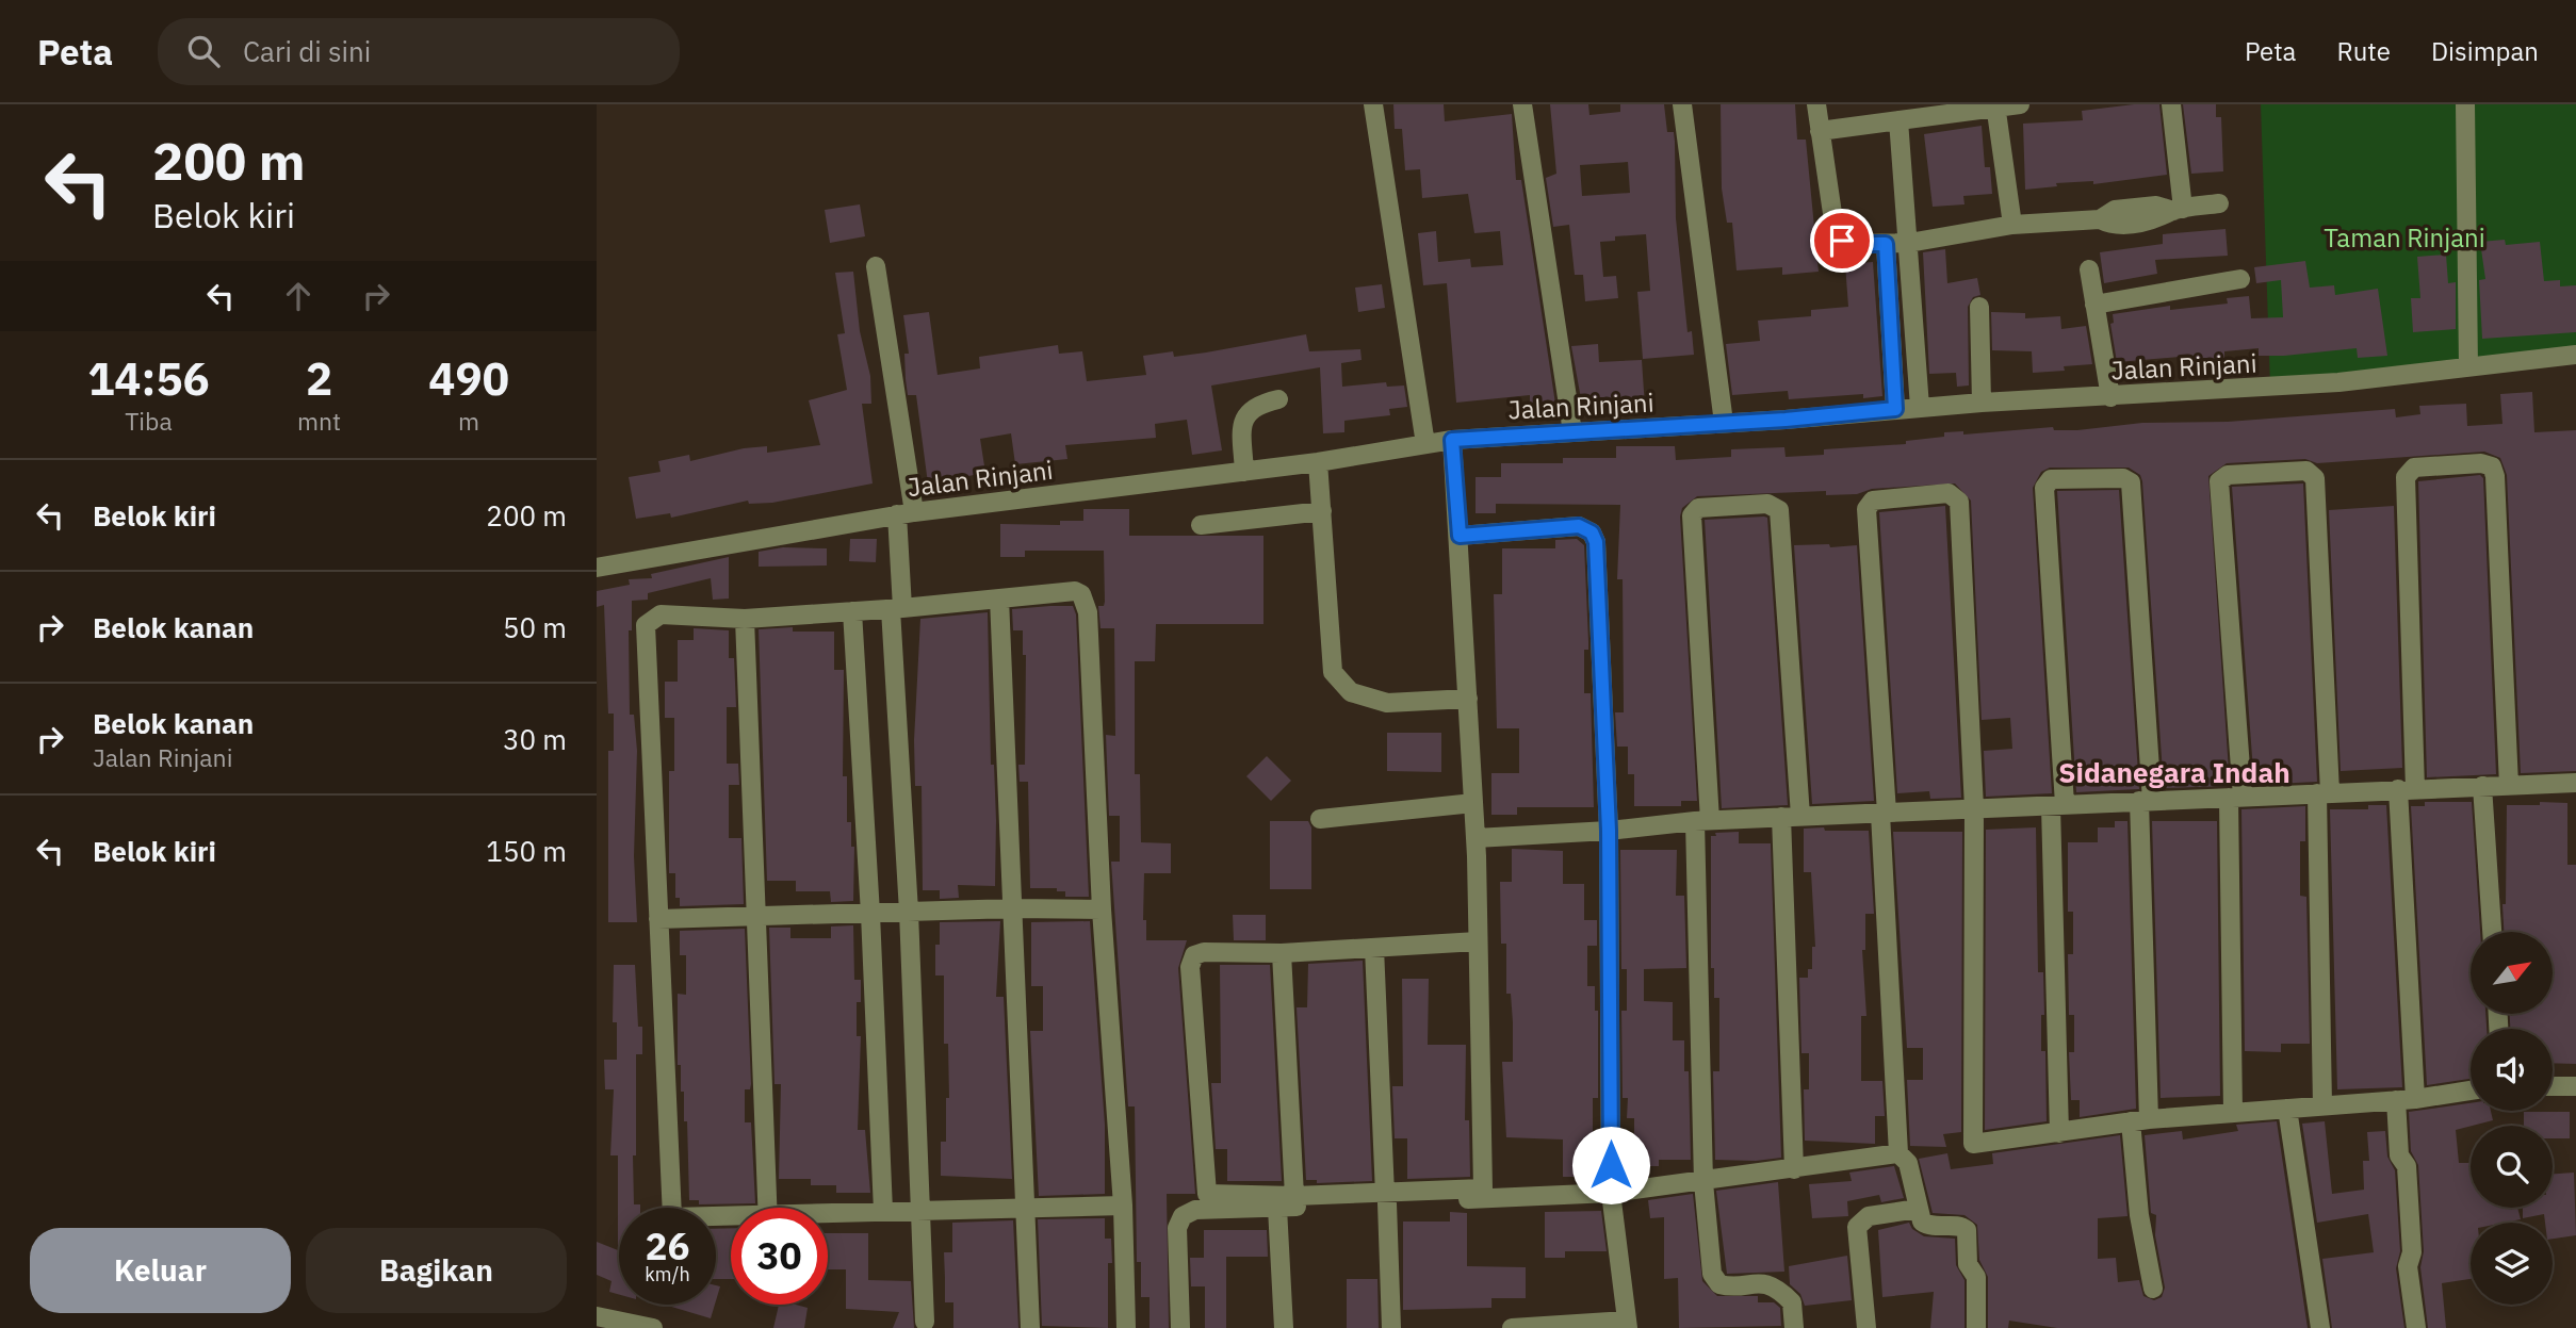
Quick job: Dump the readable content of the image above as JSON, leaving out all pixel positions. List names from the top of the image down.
{
  "streets": {
    "street": ["Jalan Rinjani"]
  },
  "districts": ["Sidanegara Indah"],
  "parks": ["Taman Rinjani"],
  "north": "top right",
  "page": {
    "header": "Peta",
    "search": "Cari di sini",
    "nav": ["Peta", "Rute", "Disimpan"],
    "turn": ["200 m", "Belok kiri"],
    "eta": [
      "14:56",
      "Tiba",
      "2",
      "mnt",
      "490",
      "m"
    ],
    "list": [
      {
        "name": "Belok kiri",
        "value": "200 m"
      },
      {
        "name": "Belok kanan",
        "value": "50 m"
      },
      {
        "name": "Belok kanan",
        "note": "Jalan Rinjani",
        "value": "30 m"
      },
      {
        "name": "Belok kiri",
        "value": "150 m"
      }
    ],
    "speed": "26 km/h",
    "limit": "30",
    "buttons": ["Keluar", "Bagikan"]
  }
}
